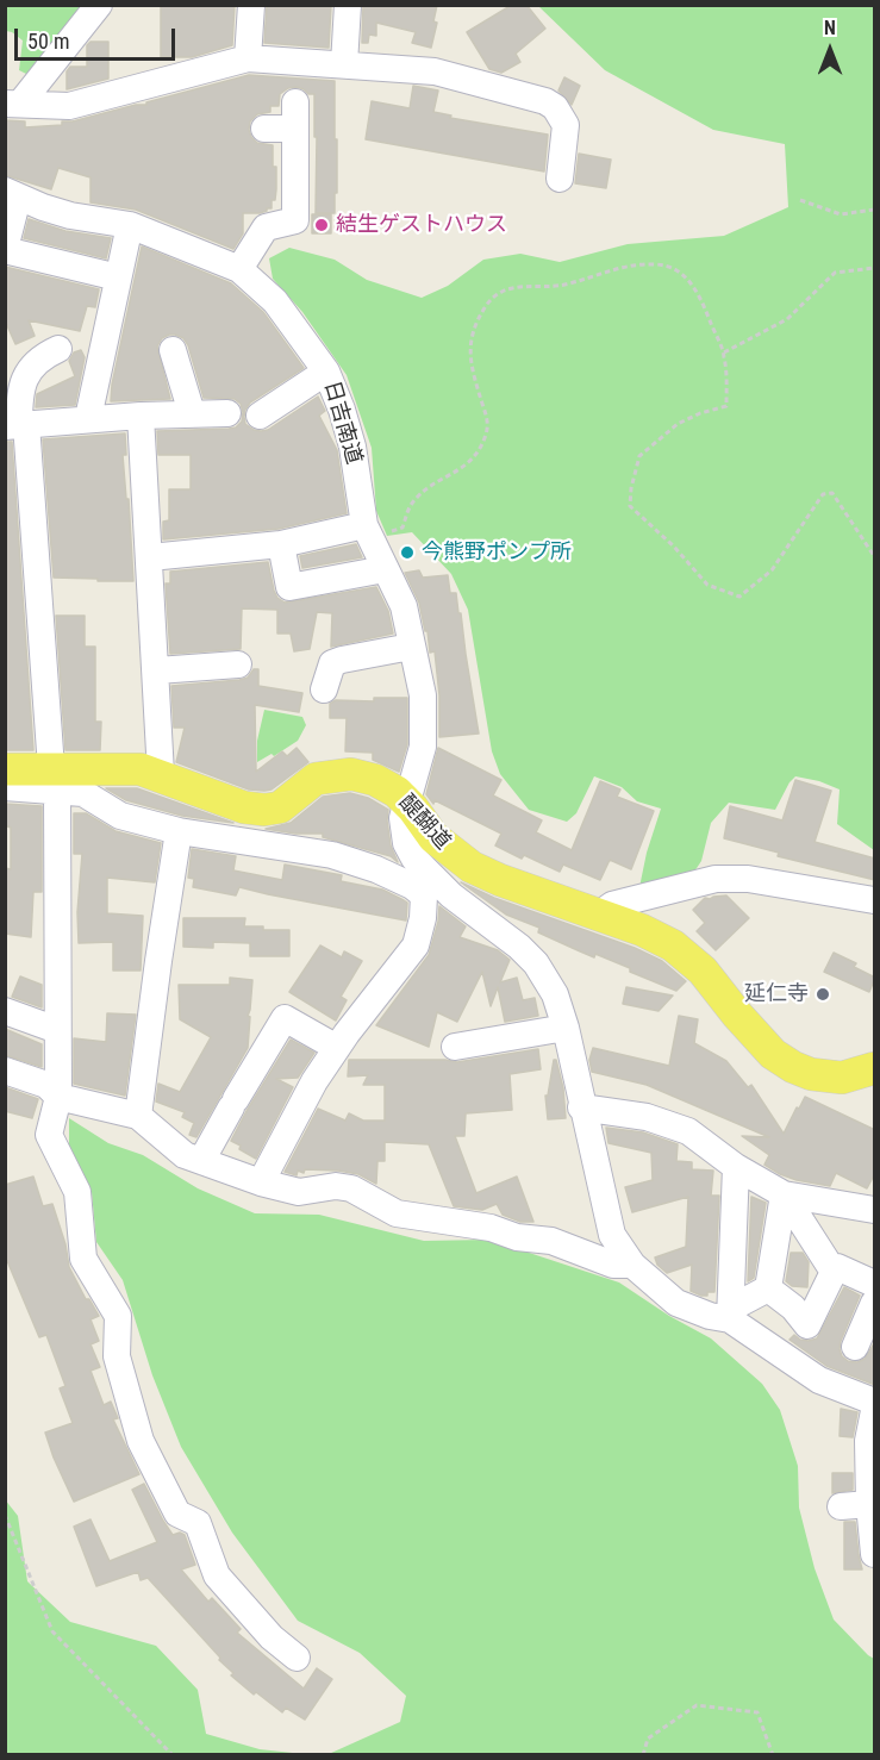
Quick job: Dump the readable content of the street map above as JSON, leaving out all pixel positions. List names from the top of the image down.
{
  "streets": {
    "main road": ["醍醐道"],
    "street": ["日吉南道"]
  },
  "crossings": [
    ["日吉南道", "醍醐道"]
  ],
  "places": ["結生ゲストハウス", "今熊野ポンプ所", "延仁寺"],
  "scale_bar": "50 m",
  "north": "top"
}
